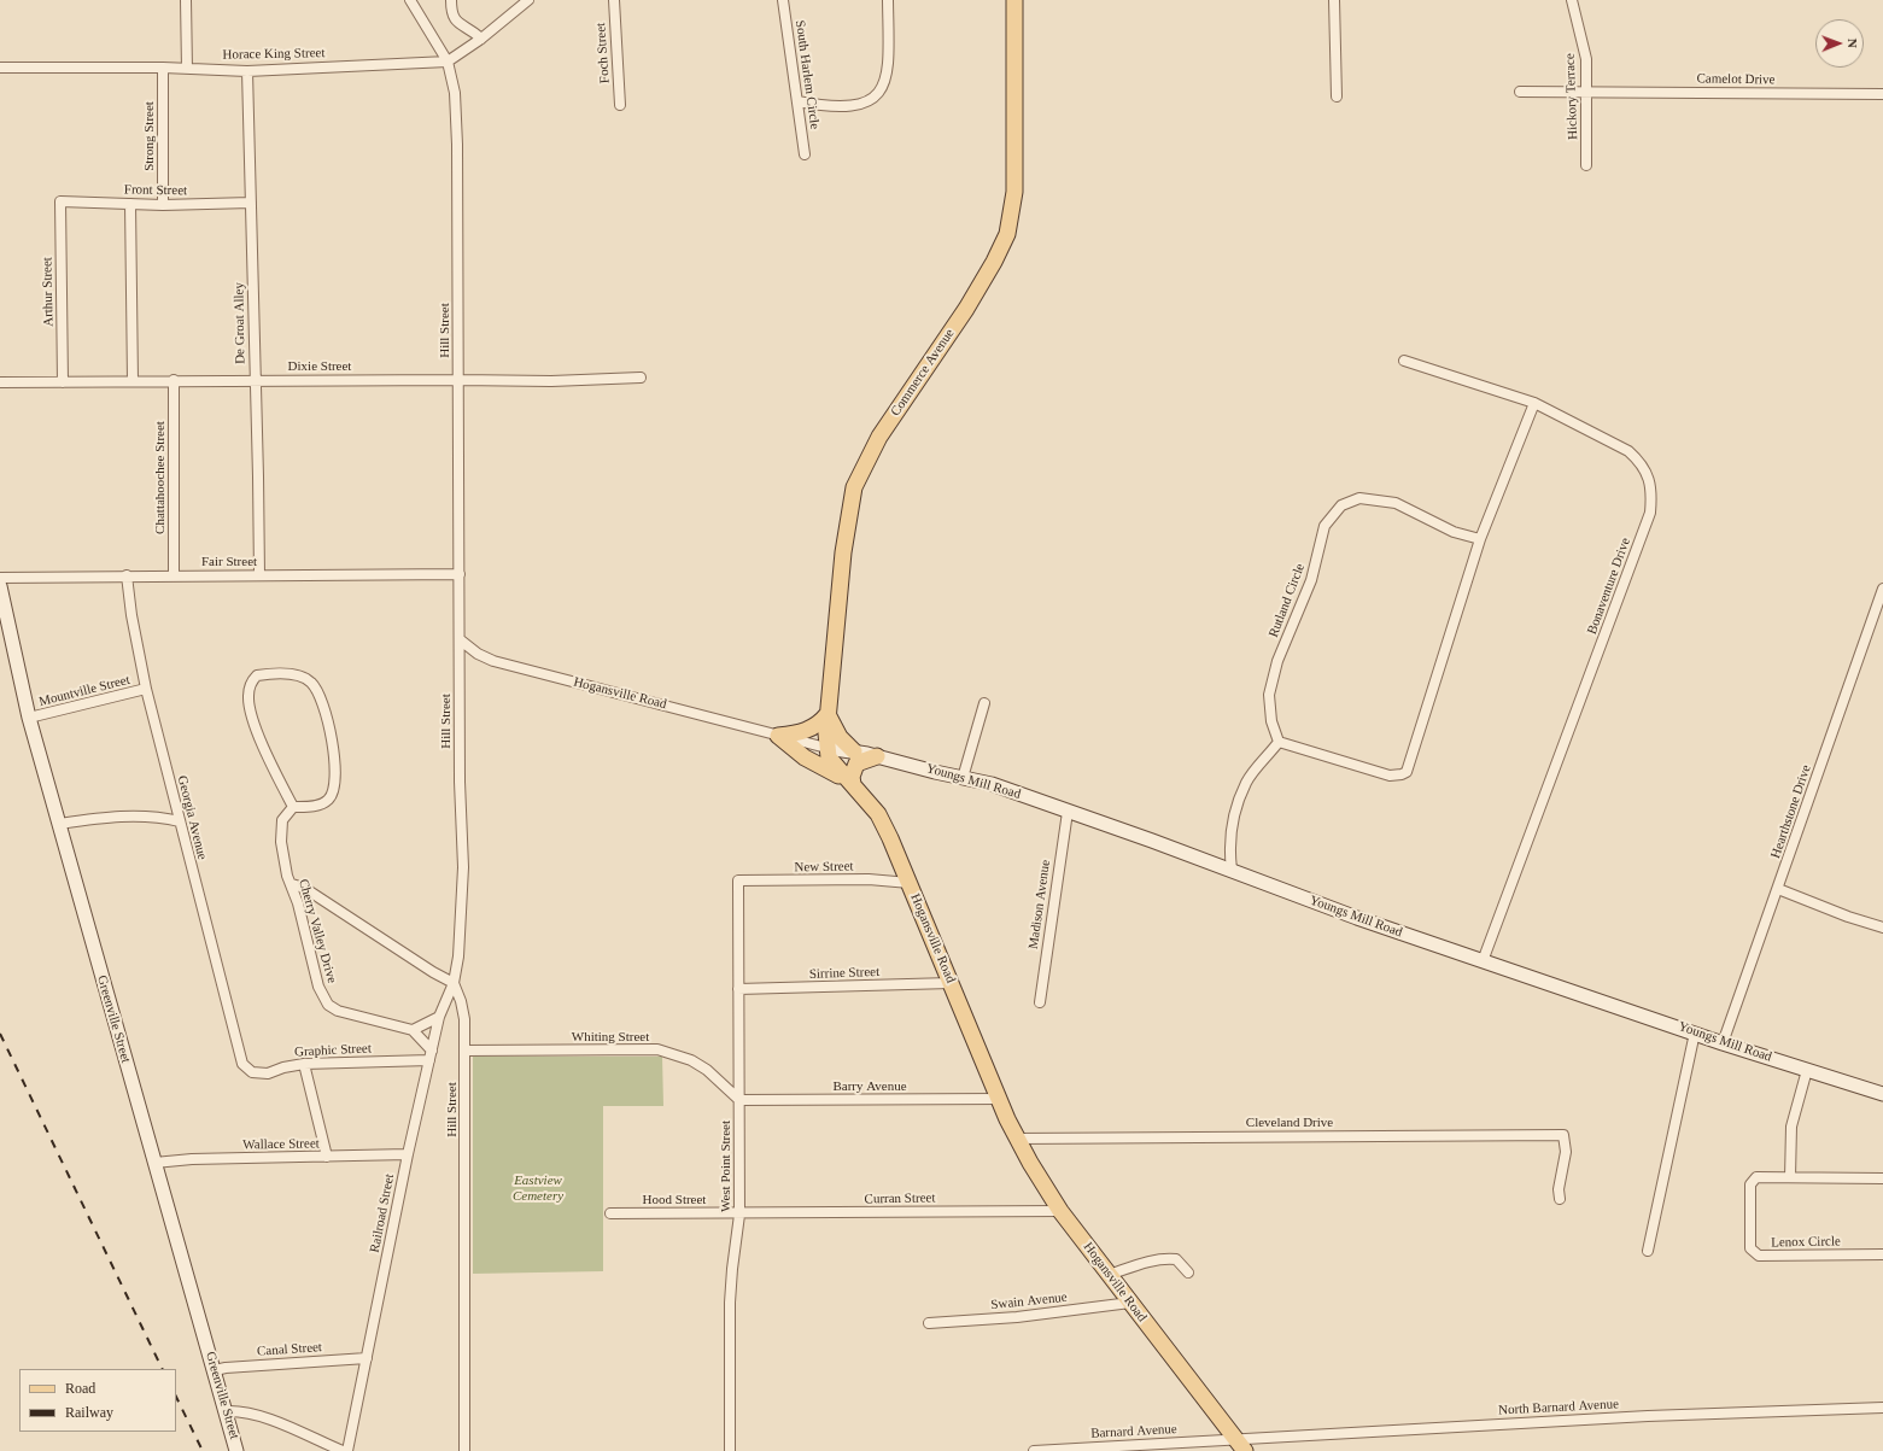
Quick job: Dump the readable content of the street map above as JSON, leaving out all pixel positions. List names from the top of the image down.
{
  "streets": {
    "main road": ["Commerce Avenue", "Hogansville Road"],
    "street": [
      "Foch Street",
      "Horace King Street",
      "South Harlem Circle",
      "Camelot Drive",
      "Hickory Terrace",
      "Strong Street",
      "Front Street",
      "Arthur Street",
      "De Groat Alley",
      "Hill Street",
      "Dixie Street",
      "Chattahoochee Street",
      "Fair Street",
      "Bonaventure Drive",
      "Rutland Circle",
      "Mountville Street",
      "Youngs Mill Road",
      "Hearthstone Drive",
      "Georgia Avenue",
      "New Street",
      "Madison Avenue",
      "Cherry Valley Drive",
      "Sirrine Street",
      "Greenville Street",
      "Whiting Street",
      "Graphic Street",
      "Barry Avenue",
      "Cleveland Drive",
      "Wallace Street",
      "West Point Street",
      "Curran Street",
      "Hood Street",
      "Railroad Street",
      "Lenox Circle",
      "Swain Avenue",
      "Canal Street",
      "North Barnard Avenue",
      "Barnard Avenue"
    ]
  },
  "crossings": [
    ["Horace King Street", "Strong Street"],
    ["Horace King Street", "De Groat Alley"],
    ["Horace King Street", "Hill Street"],
    ["Camelot Drive", "Hickory Terrace"],
    ["Strong Street", "Front Street"],
    ["Front Street", "Arthur Street"],
    ["Front Street", "De Groat Alley"],
    ["Arthur Street", "Dixie Street"],
    ["De Groat Alley", "Dixie Street"],
    ["De Groat Alley", "Fair Street"],
    ["Hill Street", "Dixie Street"],
    ["Hill Street", "Fair Street"],
    ["Hill Street", "Hogansville Road"],
    ["Hill Street", "Whiting Street"],
    ["Hill Street", "Railroad Street"],
    ["Dixie Street", "Chattahoochee Street"],
    ["Commerce Avenue", "Hogansville Road"],
    ["Commerce Avenue", "Youngs Mill Road"],
    ["Chattahoochee Street", "Fair Street"],
    ["Fair Street", "Georgia Avenue"],
    ["Bonaventure Drive", "Youngs Mill Road"],
    ["Mountville Street", "Georgia Avenue"],
    ["Mountville Street", "Greenville Street"],
    ["Hogansville Road", "Youngs Mill Road"],
    ["Hogansville Road", "New Street"],
    ["Hogansville Road", "Sirrine Street"],
    ["Hogansville Road", "Barry Avenue"],
    ["Hogansville Road", "Cleveland Drive"],
    ["Hogansville Road", "Curran Street"],
    ["Hogansville Road", "Swain Avenue"],
    ["Hogansville Road", "North Barnard Avenue"],
    ["Hogansville Road", "Barnard Avenue"],
    ["Youngs Mill Road", "Hearthstone Drive"],
    ["Youngs Mill Road", "Madison Avenue"],
    ["Georgia Avenue", "Graphic Street"],
    ["New Street", "West Point Street"],
    ["Sirrine Street", "West Point Street"],
    ["Greenville Street", "Wallace Street"],
    ["Greenville Street", "Canal Street"],
    ["Whiting Street", "Barry Avenue"],
    ["Whiting Street", "West Point Street"],
    ["Graphic Street", "Railroad Street"],
    ["Barry Avenue", "West Point Street"],
    ["Wallace Street", "Railroad Street"],
    ["West Point Street", "Curran Street"],
    ["West Point Street", "Hood Street"],
    ["Curran Street", "Hood Street"],
    ["Railroad Street", "Canal Street"],
    ["North Barnard Avenue", "Barnard Avenue"]
  ],
  "parks": ["Eastview Cemetery"],
  "legend": ["Road", "Railway"],
  "north": "right"
}
